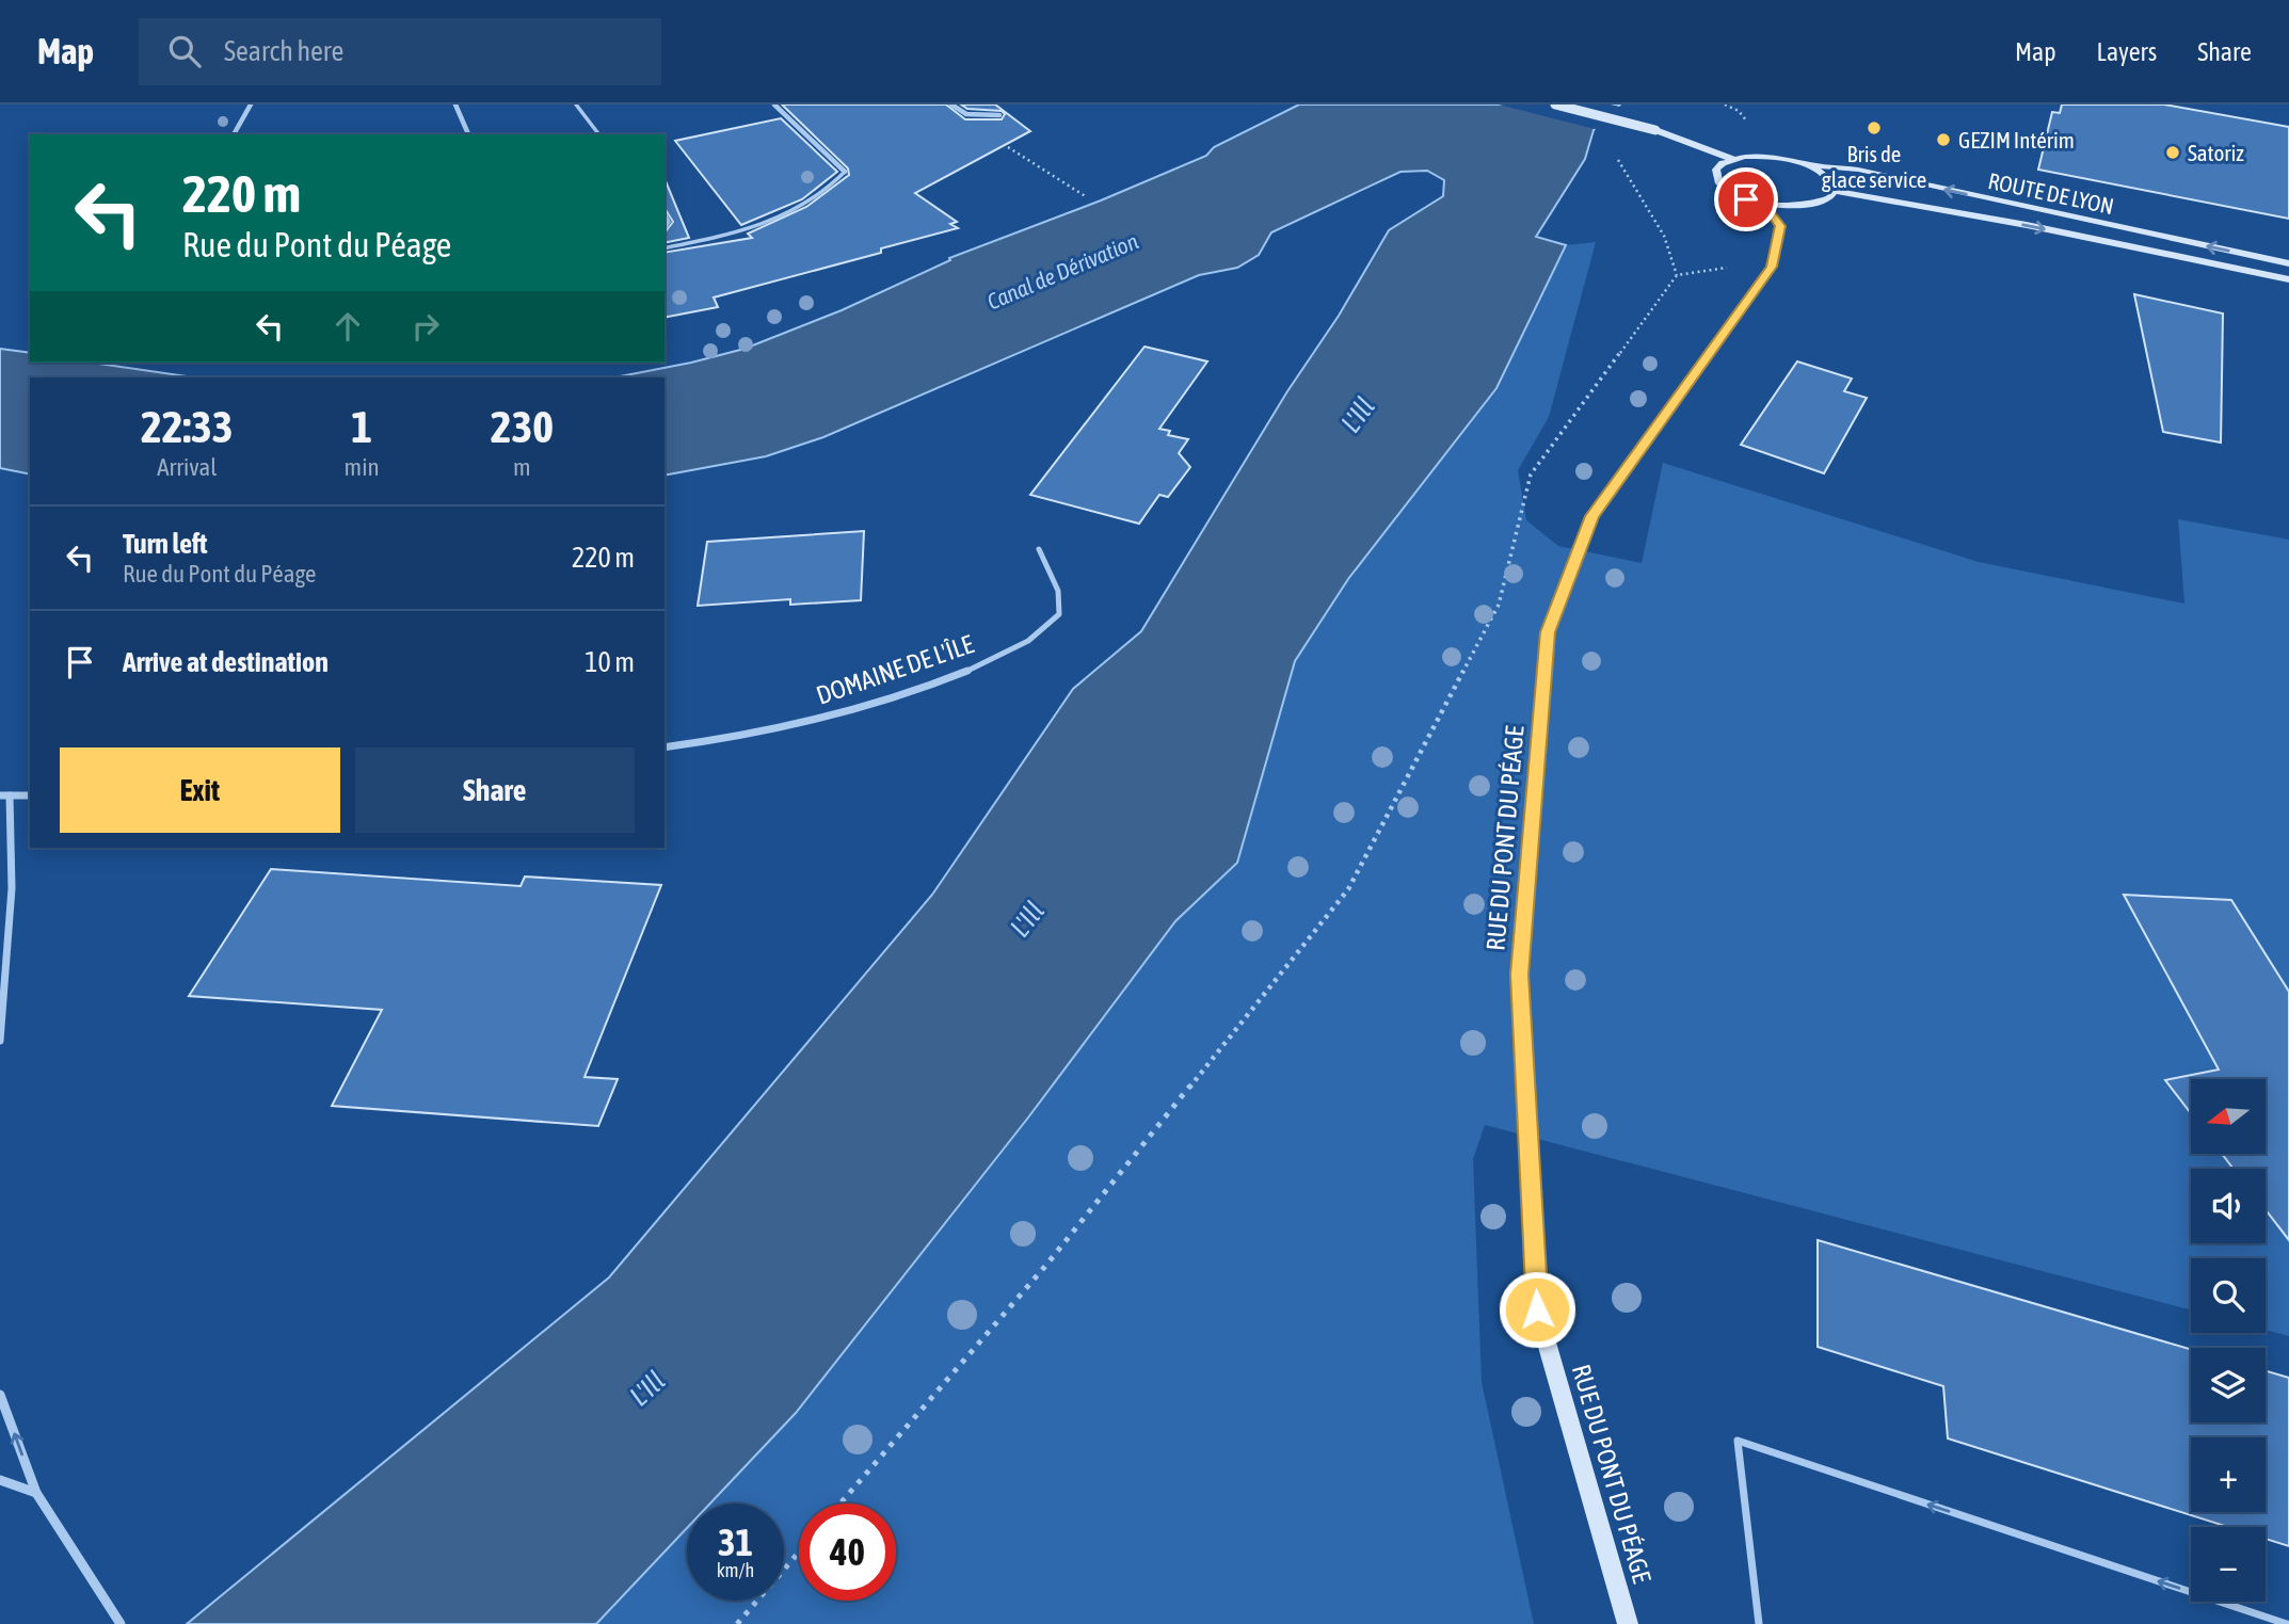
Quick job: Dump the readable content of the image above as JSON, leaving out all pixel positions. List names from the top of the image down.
{
  "streets": {
    "main road": ["ROUTE DE LYON", "RUE DU PONT DU PÉAGE"],
    "street": ["DOMAINE DE L'ÎLE"]
  },
  "water": ["Canal de Dérivation", "L'Ill"],
  "places": ["Bris de glace service", "GEZIM Intérim", "Satoriz"],
  "north": "left",
  "page": {
    "header": "Map",
    "search": "Search here",
    "nav": ["Map", "Layers", "Share"],
    "turn": ["220 m", "Rue du Pont du Péage"],
    "eta": [
      "22:33",
      "Arrival",
      "1",
      "min",
      "230",
      "m"
    ],
    "list": [
      {
        "name": "Turn left",
        "note": "Rue du Pont du Péage",
        "value": "220 m"
      },
      {
        "name": "Arrive at destination",
        "value": "10 m"
      }
    ],
    "buttons": ["Exit", "Share"],
    "map_buttons": ["+", "−"],
    "speed": "31 km/h",
    "limit": "40"
  }
}
